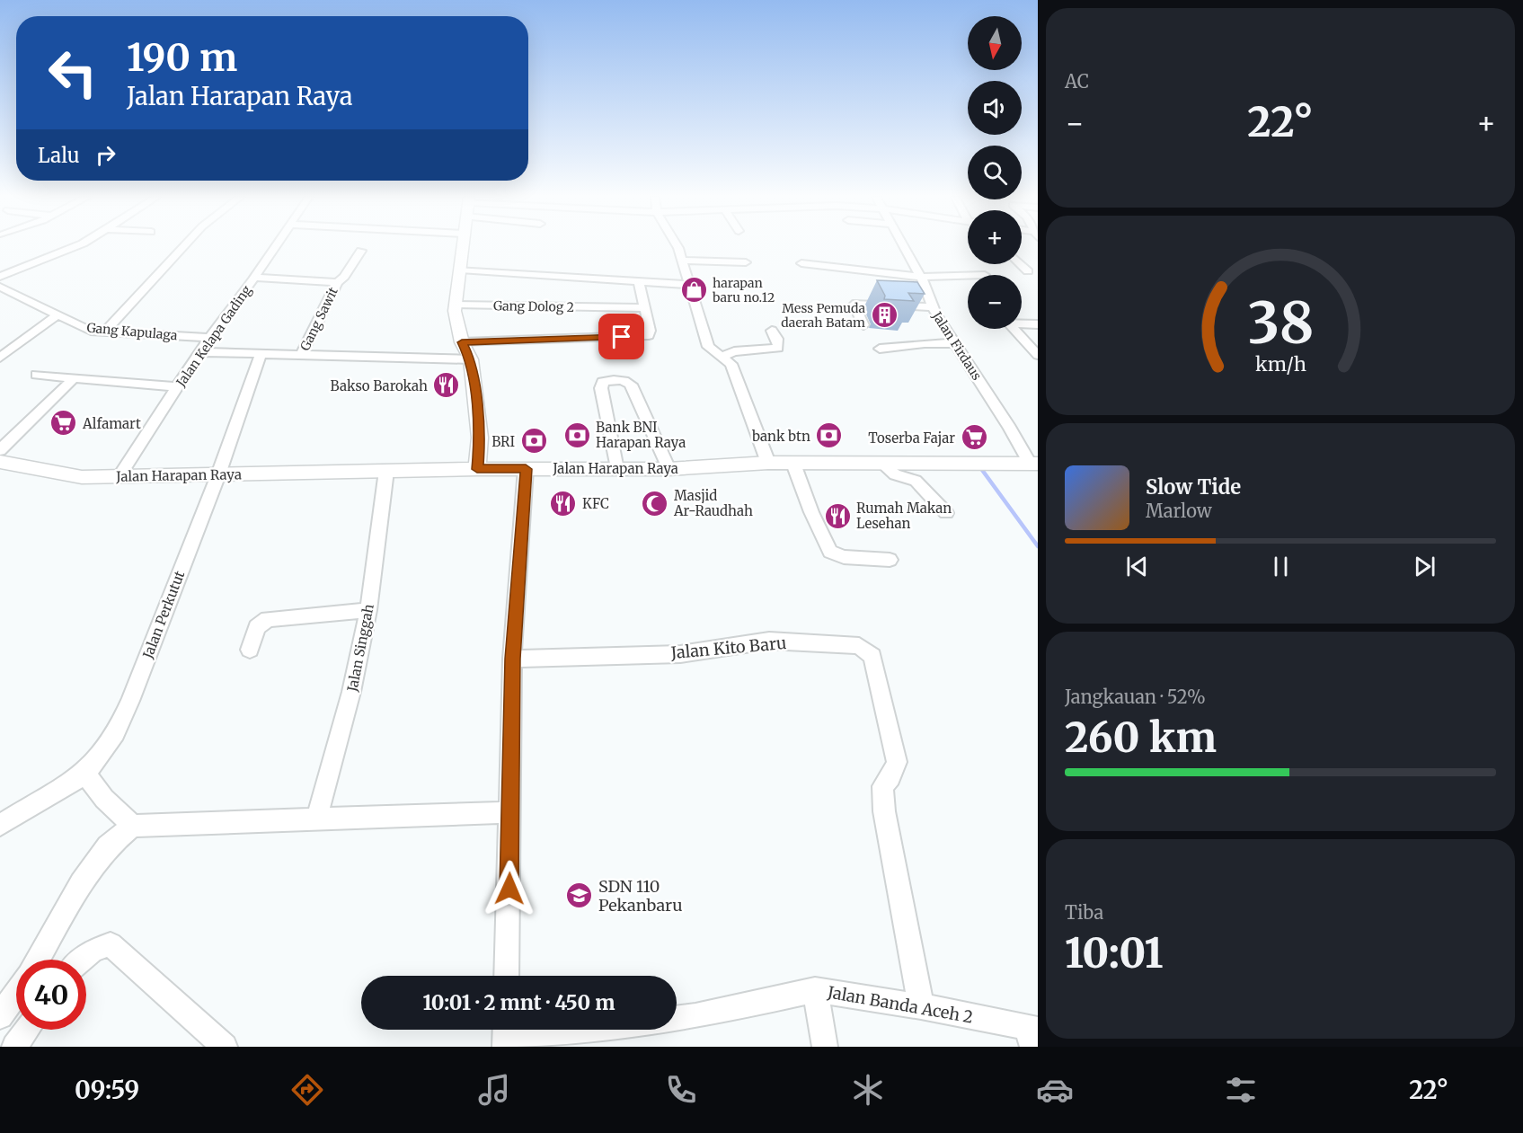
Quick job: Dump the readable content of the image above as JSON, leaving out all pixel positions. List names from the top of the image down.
{
  "streets": {
    "main road": ["Jalan Harapan Raya"],
    "street": [
      "Gang Dolog 2",
      "Gang Sawit",
      "Gang Kapulaga",
      "Jalan Kelapa Gading",
      "Jalan Firdaus",
      "Jalan Perkutut",
      "Jalan Singgah",
      "Jalan Kito Baru",
      "Jalan Banda Aceh 2"
    ]
  },
  "crossings": [
    ["Gang Sawit", "Jalan Kelapa Gading"],
    ["Gang Kapulaga", "Jalan Kelapa Gading"],
    ["Jalan Kelapa Gading", "Jalan Harapan Raya"],
    ["Jalan Firdaus", "Jalan Harapan Raya"],
    ["Jalan Harapan Raya", "Jalan Perkutut"],
    ["Jalan Harapan Raya", "Jalan Singgah"],
    ["Jalan Kito Baru", "Jalan Banda Aceh 2"]
  ],
  "places": {
    "shop": ["harapan baru no.12"],
    "building": ["Mess Pemuda daerah Batam"],
    "restaurant": ["Bakso Barokah", "KFC", "Rumah Makan Lesehan"],
    "supermarket": ["Alfamart", "Toserba Fajar"],
    "bank": ["Bank BNI Harapan Raya", "bank btn", "BRI"],
    "mosque": ["Masjid Ar-Raudhah"],
    "school or university": ["SDN 110 Pekanbaru"]
  },
  "north": "bottom",
  "page": {
    "tile": [
      "AC",
      ["Jangkauan · 52%", "260 km"],
      ["Tiba", "10:01"]
    ],
    "map_buttons": ["+", "−"],
    "turn": ["190 m", "Jalan Harapan Raya"],
    "heat": ["−", "22°", "+"],
    "then": "Lalu",
    "song": ["Slow Tide", "Marlow"],
    "limit": "40",
    "trip": "10:01 · 2 mnt · 450 m",
    "tabs": ["09:59", "22°"],
    "gauge": ["38", "km/h"]
  }
}
